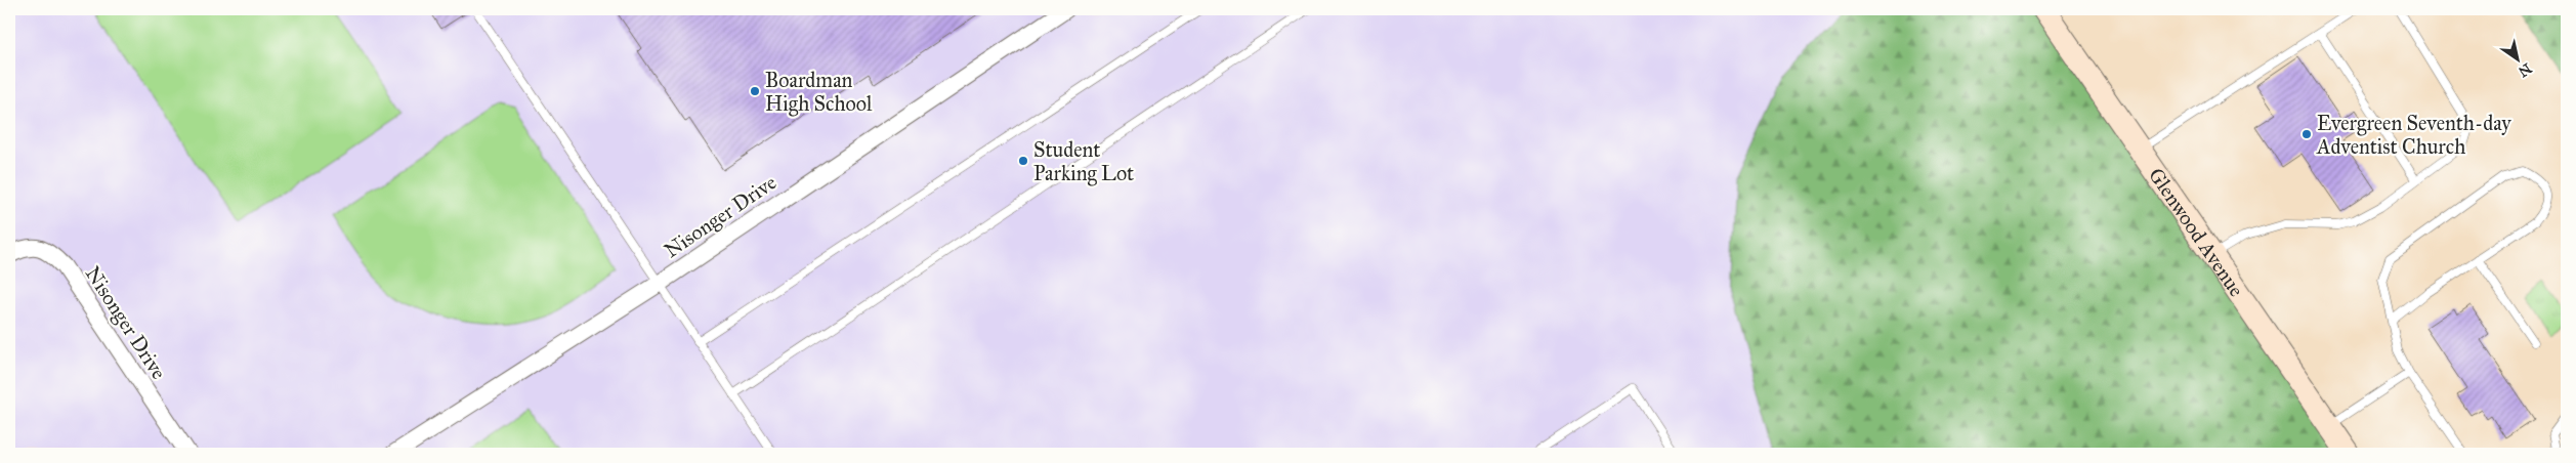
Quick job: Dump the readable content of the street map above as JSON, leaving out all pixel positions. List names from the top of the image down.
{
  "streets": {
    "street": ["Nisonger Drive", "Glenwood Avenue"]
  },
  "places": ["Boardman High School", "Evergreen Seventh-day Adventist Church", "Student Parking Lot"],
  "north": "bottom right"
}
